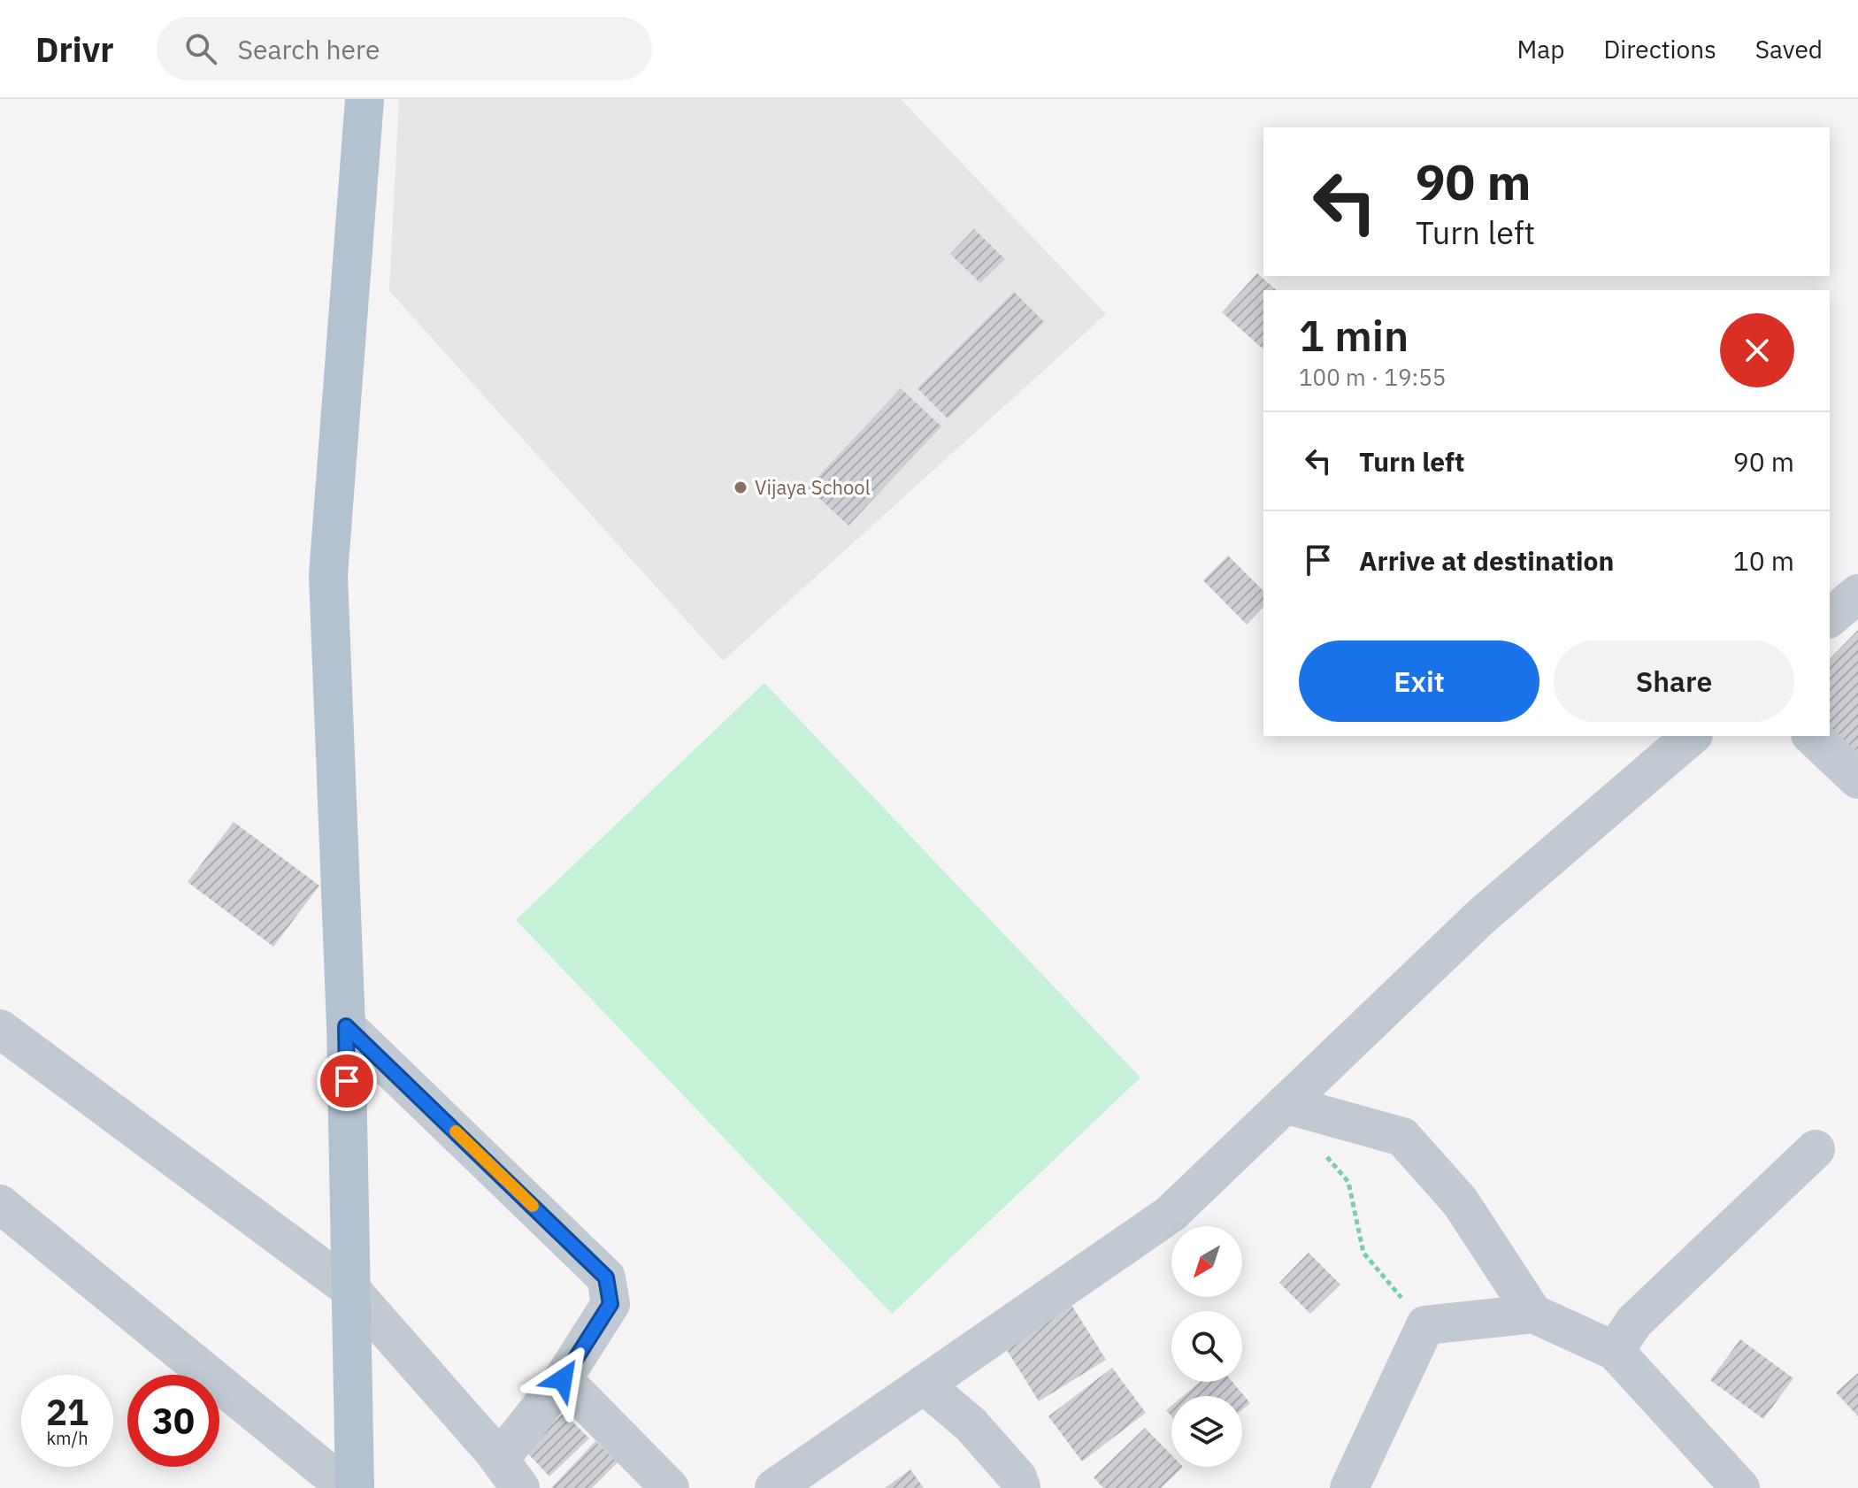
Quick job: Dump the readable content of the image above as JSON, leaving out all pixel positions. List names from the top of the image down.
{
  "places": ["Vijaya School"],
  "north": "bottom left",
  "page": {
    "header": "Drivr",
    "search": "Search here",
    "nav": ["Map", "Directions", "Saved"],
    "turn": ["90 m", "Turn left"],
    "heading": ["1 min", "100 m · 19:55"],
    "list": [
      {
        "name": "Turn left",
        "value": "90 m"
      },
      {
        "name": "Arrive at destination",
        "value": "10 m"
      }
    ],
    "buttons": ["Exit", "Share"],
    "speed": "21 km/h",
    "limit": "30"
  }
}
